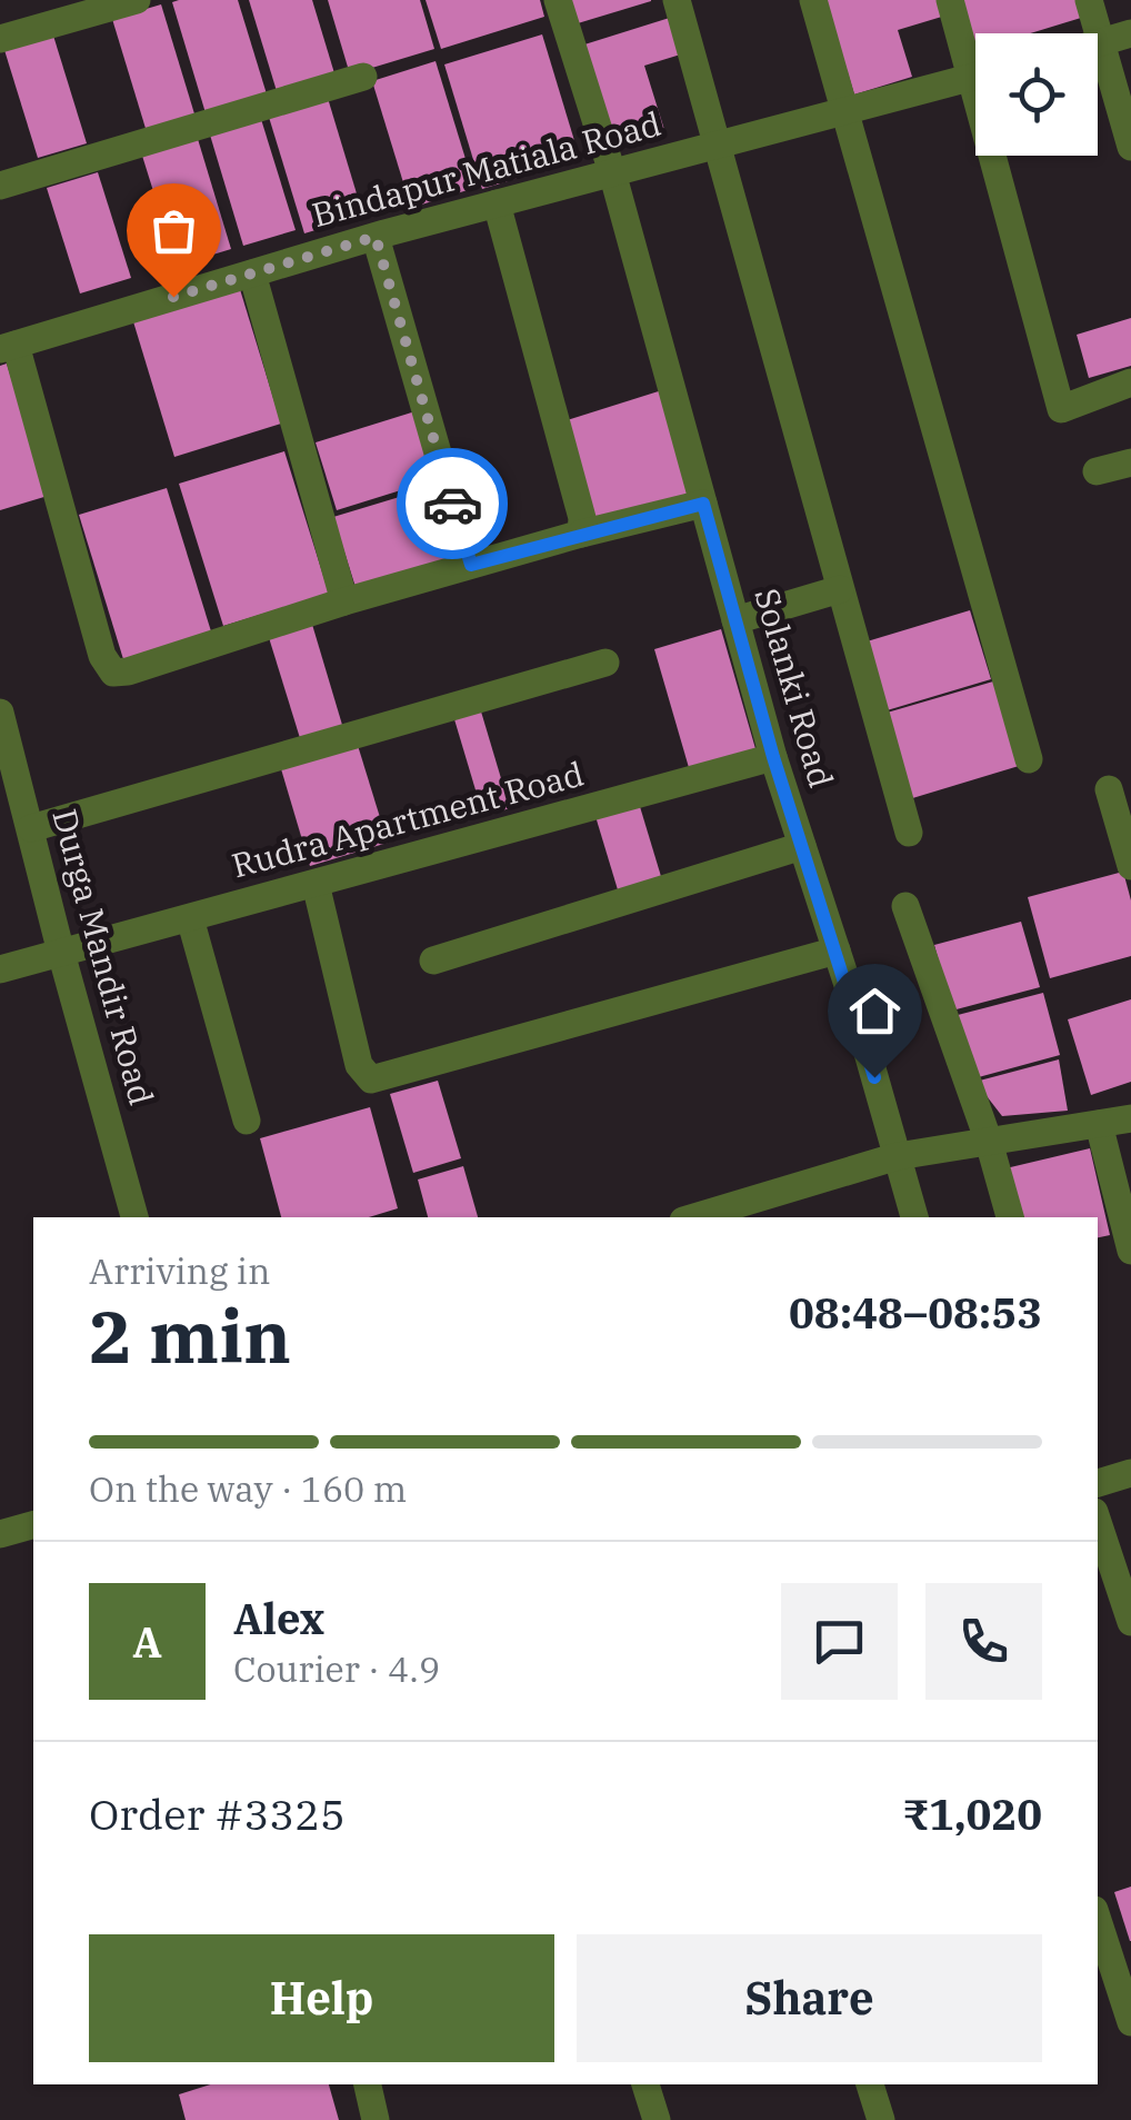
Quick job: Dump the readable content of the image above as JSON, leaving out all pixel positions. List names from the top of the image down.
{
  "streets": {
    "street": [
      "Bindapur Matiala Road",
      "Solanki Road",
      "Rudra Apartment Road",
      "Durga Mandir Road"
    ]
  },
  "crossings": [
    ["Bindapur Matiala Road", "Solanki Road"],
    ["Solanki Road", "Rudra Apartment Road"],
    ["Rudra Apartment Road", "Durga Mandir Road"]
  ],
  "page": {
    "heading": ["2 min", "Arriving in", "08:48–08:53"],
    "panel": [
      "Alex",
      "Courier · 4.9",
      "Order #3325",
      "₹1,020"
    ],
    "bar": "On the way · 160 m",
    "round": "A",
    "buttons": ["Help", "Share"]
  }
}
